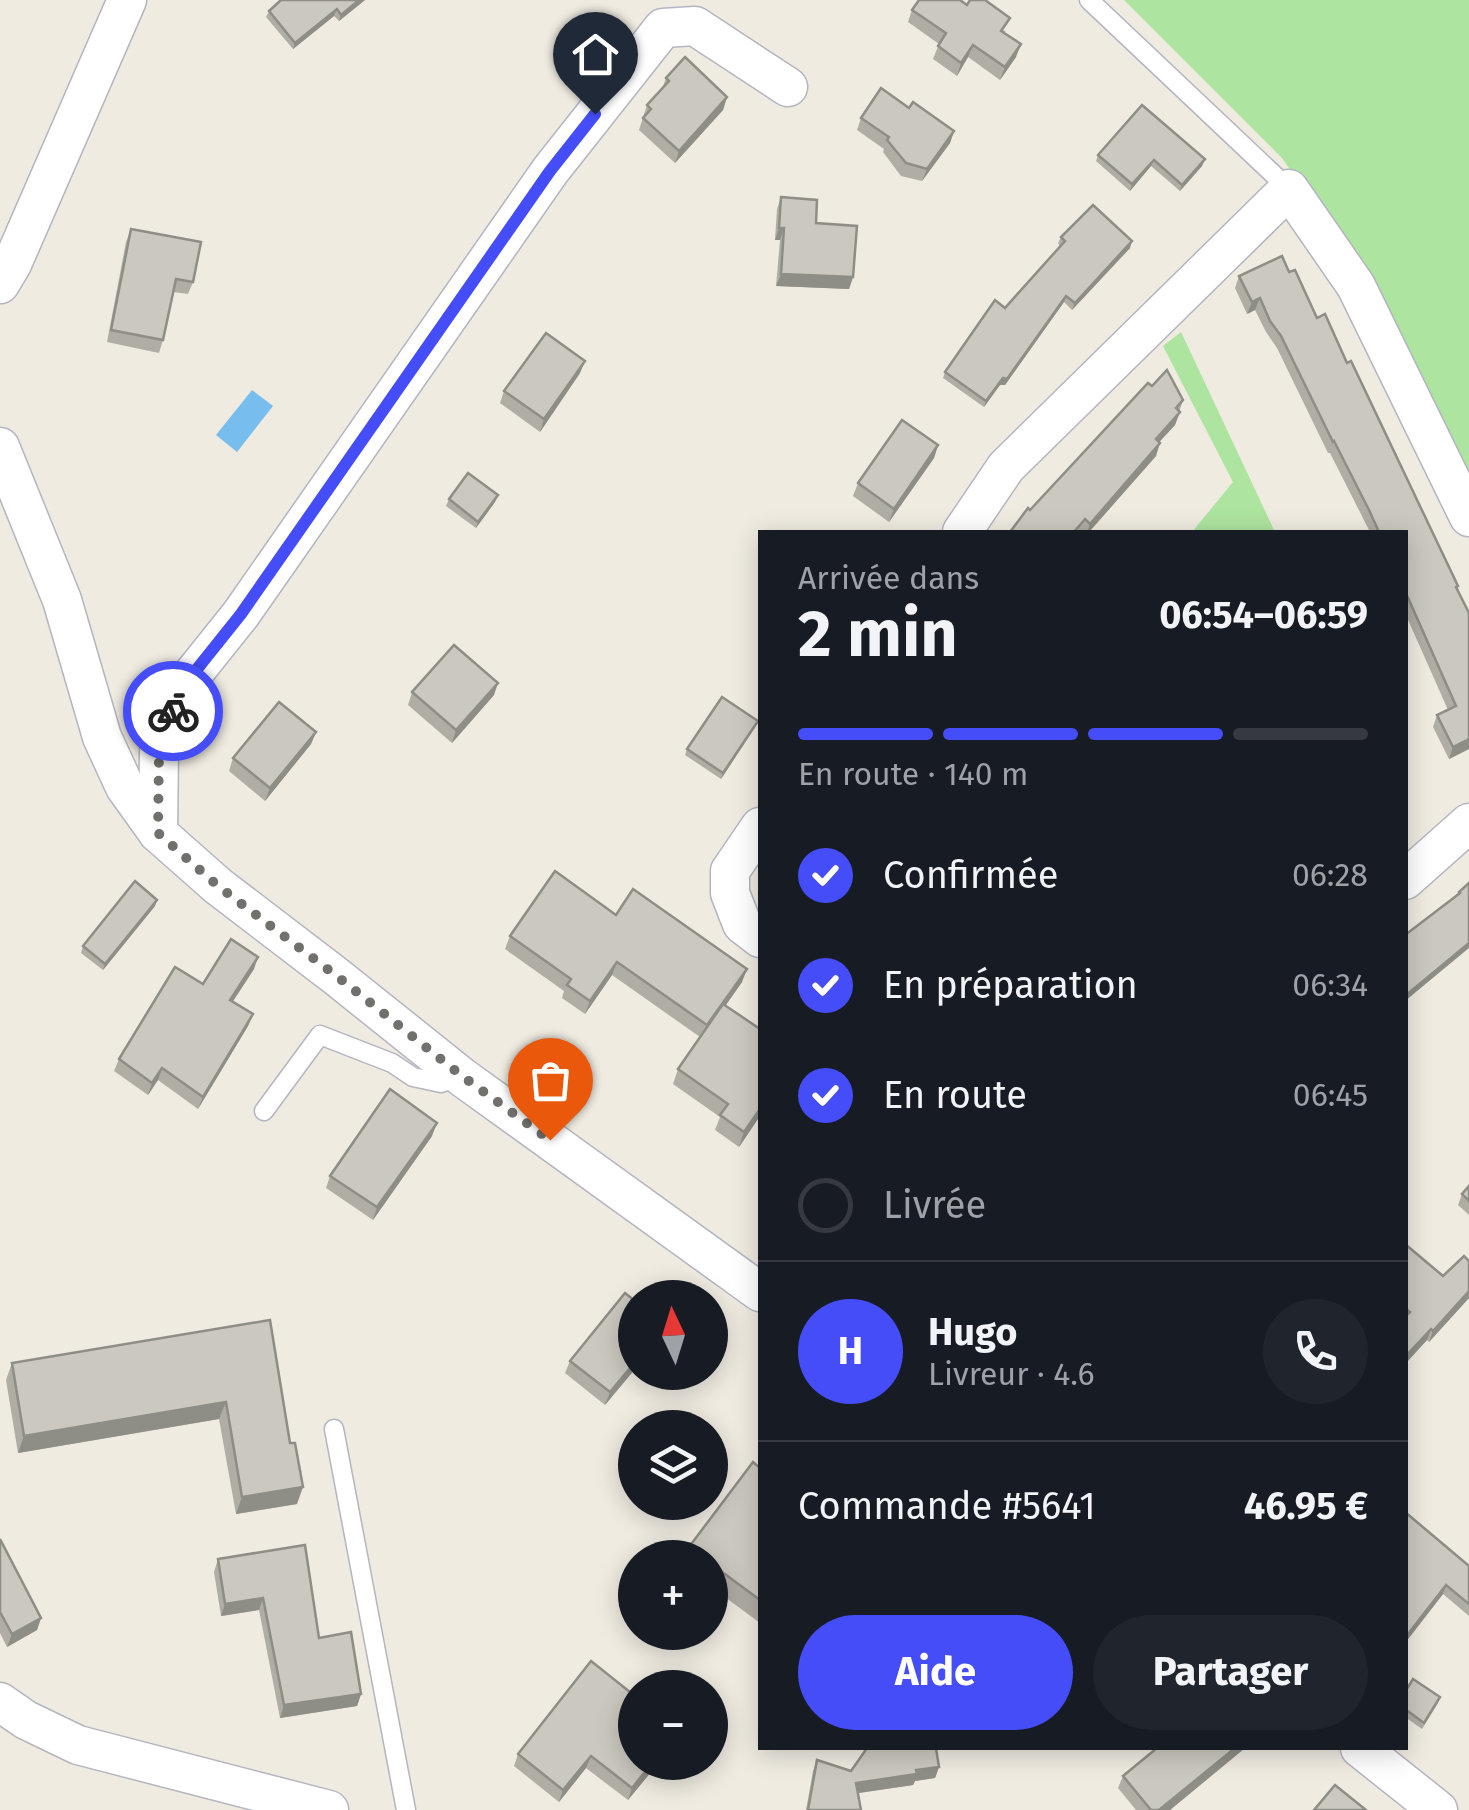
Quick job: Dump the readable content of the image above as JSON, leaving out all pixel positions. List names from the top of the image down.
{
  "north": "top",
  "page": {
    "heading": ["2 min", "Arrivée dans", "06:54–06:59"],
    "panel": [
      "Hugo",
      "Livreur · 4.6",
      "Commande #5641",
      "46.95 €"
    ],
    "bar": "En route · 140 m",
    "list": [
      ["Confirmée", "06:28"],
      ["En préparation", "06:34"],
      ["En route", "06:45"],
      "Livrée"
    ],
    "map_buttons": ["+", "−"],
    "round": "H",
    "buttons": ["Aide", "Partager"]
  }
}
